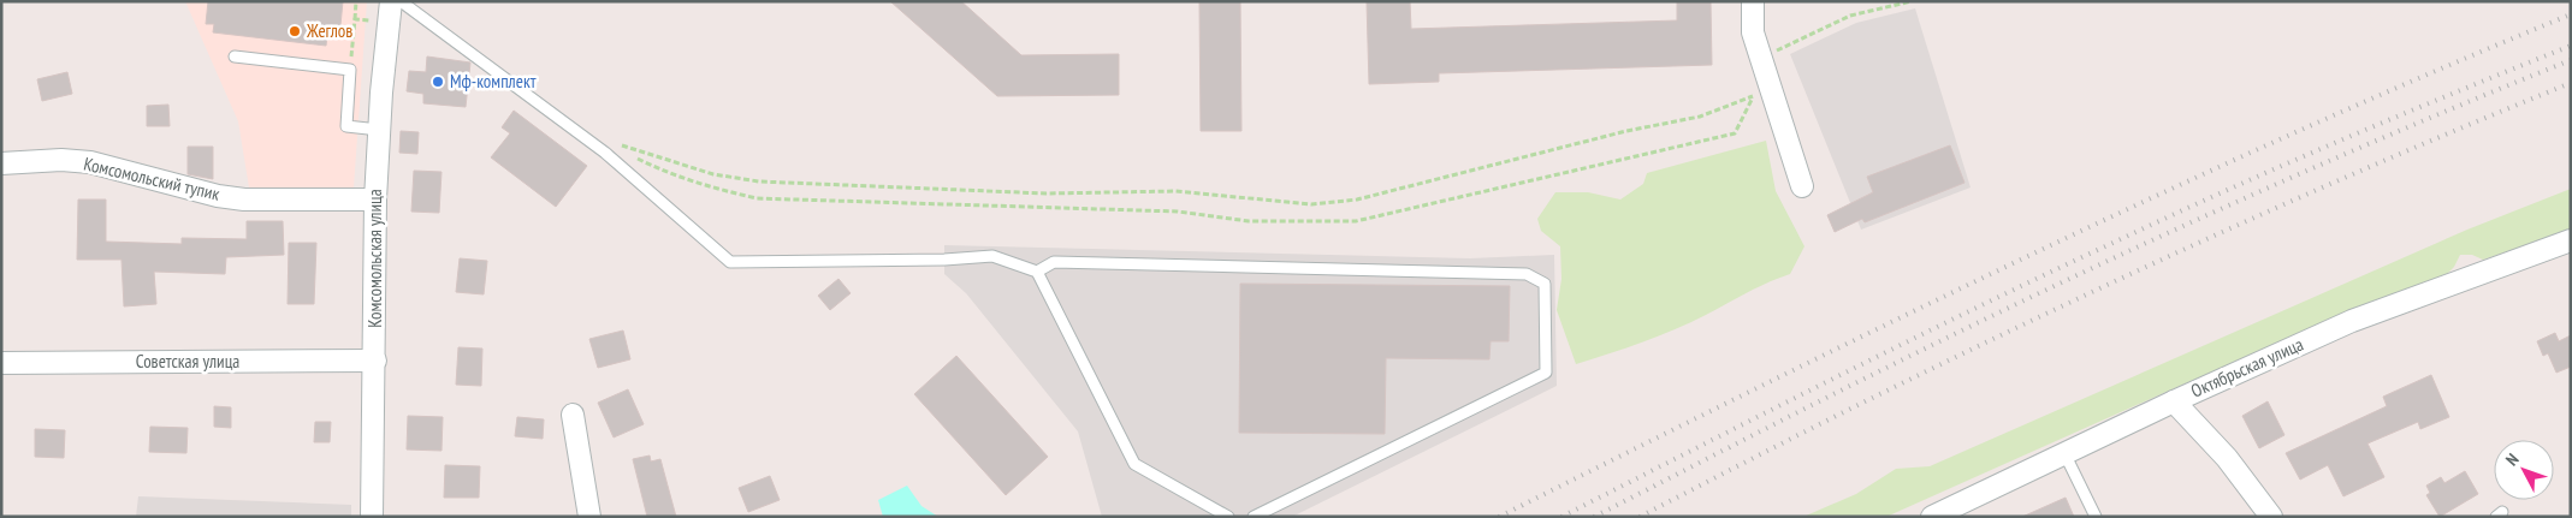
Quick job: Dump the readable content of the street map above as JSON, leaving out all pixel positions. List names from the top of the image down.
{
  "streets": {
    "street": [
      "Комсомольский тупик",
      "Комсомольская улица",
      "Советская улица",
      "Октябрьская улица"
    ]
  },
  "crossings": [
    ["Комсомольский тупик", "Комсомольская улица"],
    ["Комсомольская улица", "Советская улица"]
  ],
  "places": ["Жеглов", "Мф-комплект"],
  "north": "top left"
}
